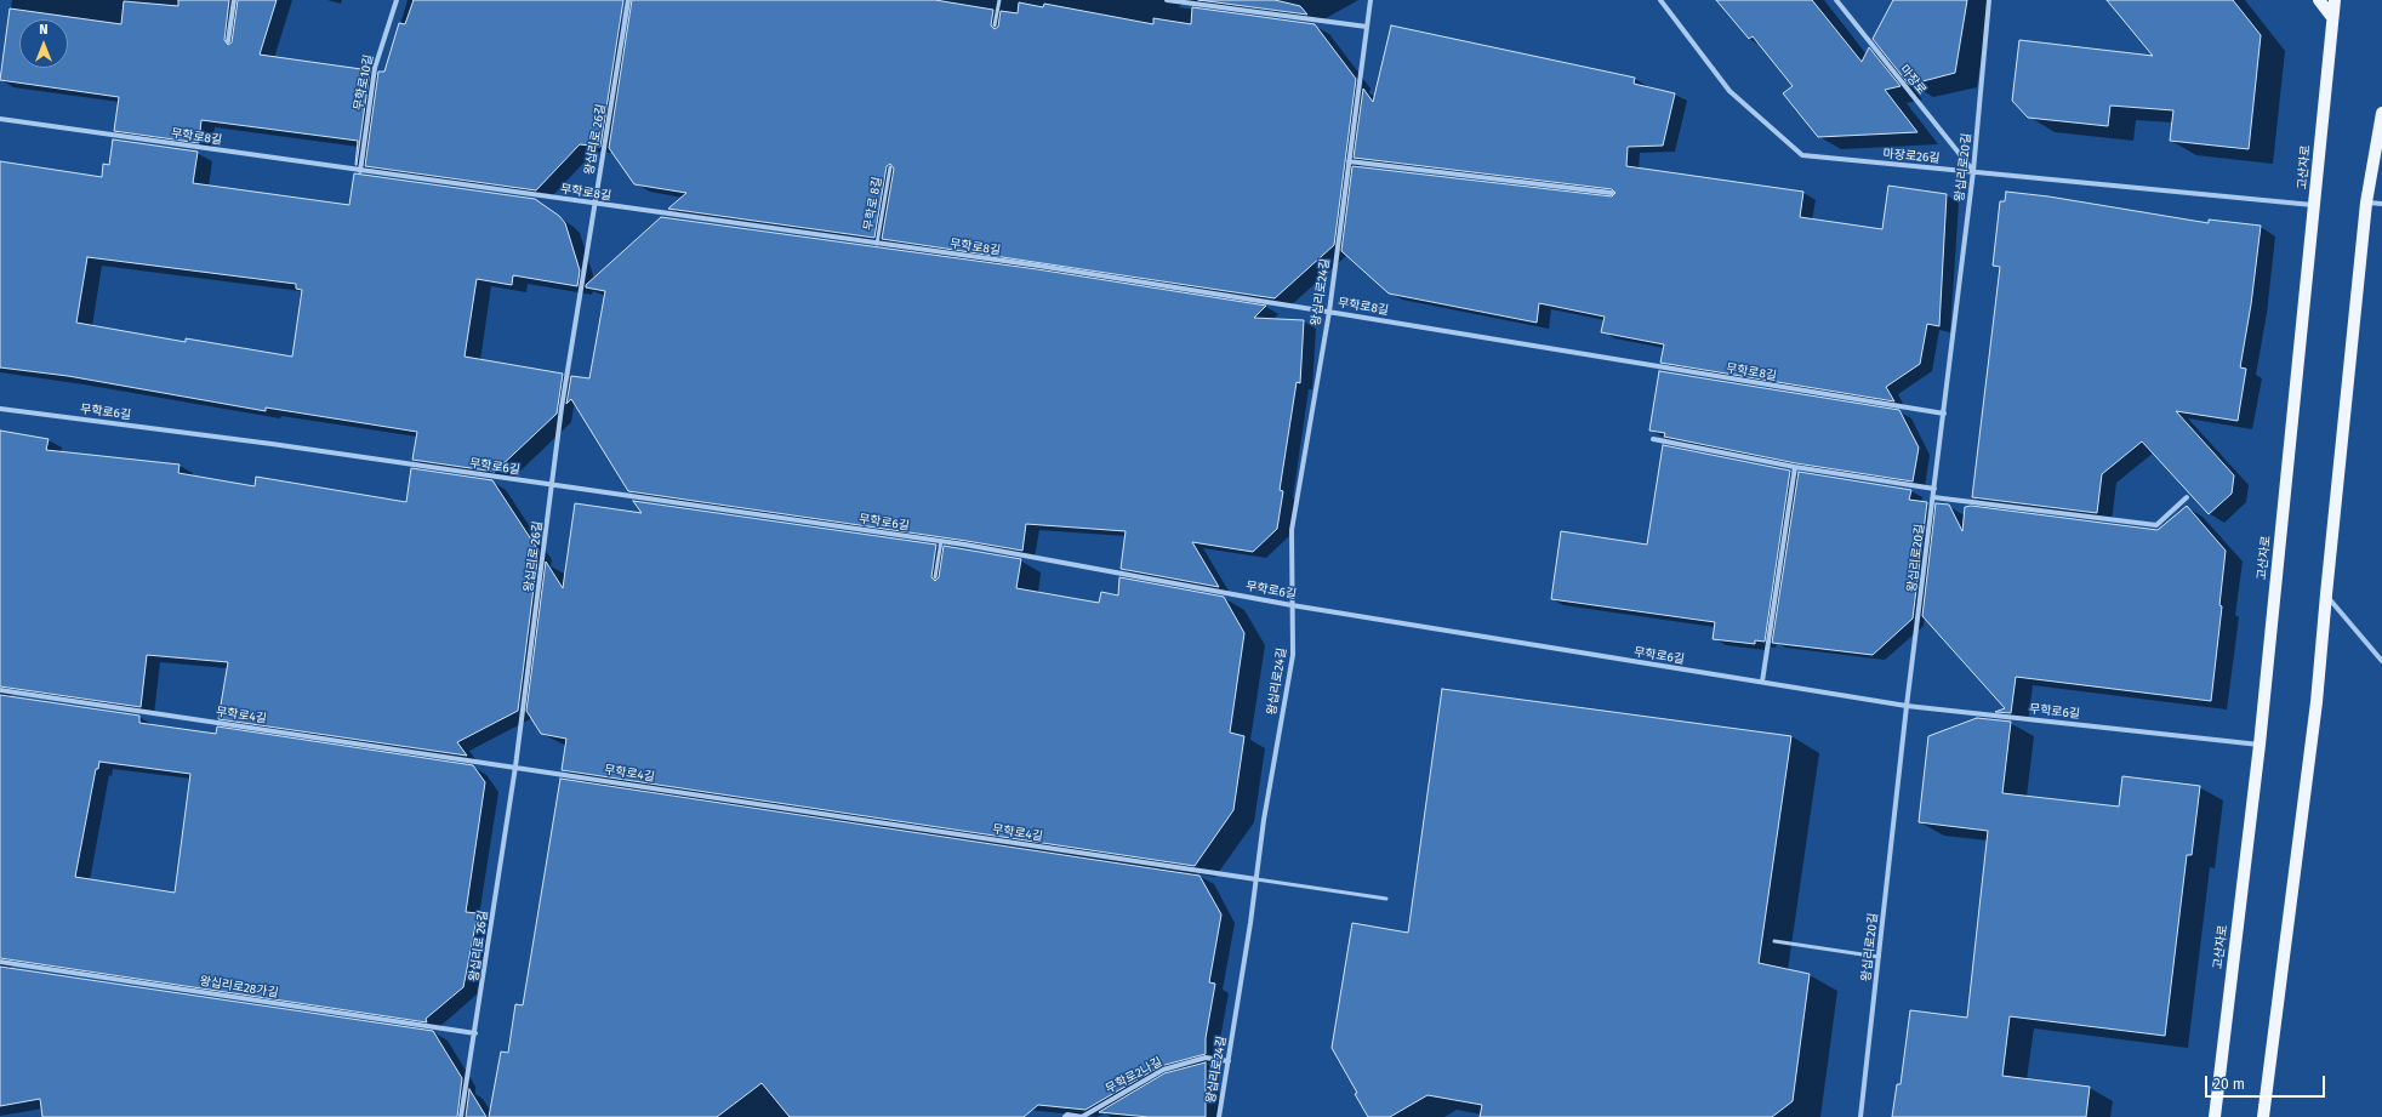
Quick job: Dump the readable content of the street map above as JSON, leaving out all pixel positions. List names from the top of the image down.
{
  "streets": {
    "main road": ["고산자로"],
    "street": [
      "마장로",
      "무학로10길",
      "무학로8길",
      "왕십리로 26길",
      "마장로26길",
      "왕십리로20길",
      "왕십리로24길",
      "무학로6길",
      "무학로4길",
      "왕십리로28가길",
      "무학로2나길"
    ],
    "lane": ["무학로 8길"]
  },
  "crossings": [
    ["마장로", "마장로26길"],
    ["마장로", "왕십리로20길"],
    ["무학로10길", "무학로8길"],
    ["무학로8길", "왕십리로 26길"],
    ["무학로8길", "왕십리로20길"],
    ["무학로8길", "무학로 8길"],
    ["무학로8길", "왕십리로24길"],
    ["왕십리로 26길", "무학로6길"],
    ["왕십리로 26길", "무학로4길"],
    ["왕십리로 26길", "왕십리로28가길"],
    ["마장로26길", "왕십리로20길"],
    ["마장로26길", "고산자로"],
    ["왕십리로20길", "무학로6길"],
    ["고산자로", "무학로6길"],
    ["왕십리로24길", "무학로6길"],
    ["왕십리로24길", "무학로4길"],
    ["왕십리로24길", "무학로2나길"]
  ],
  "scale_bar": "20 m",
  "north": "top"
}
